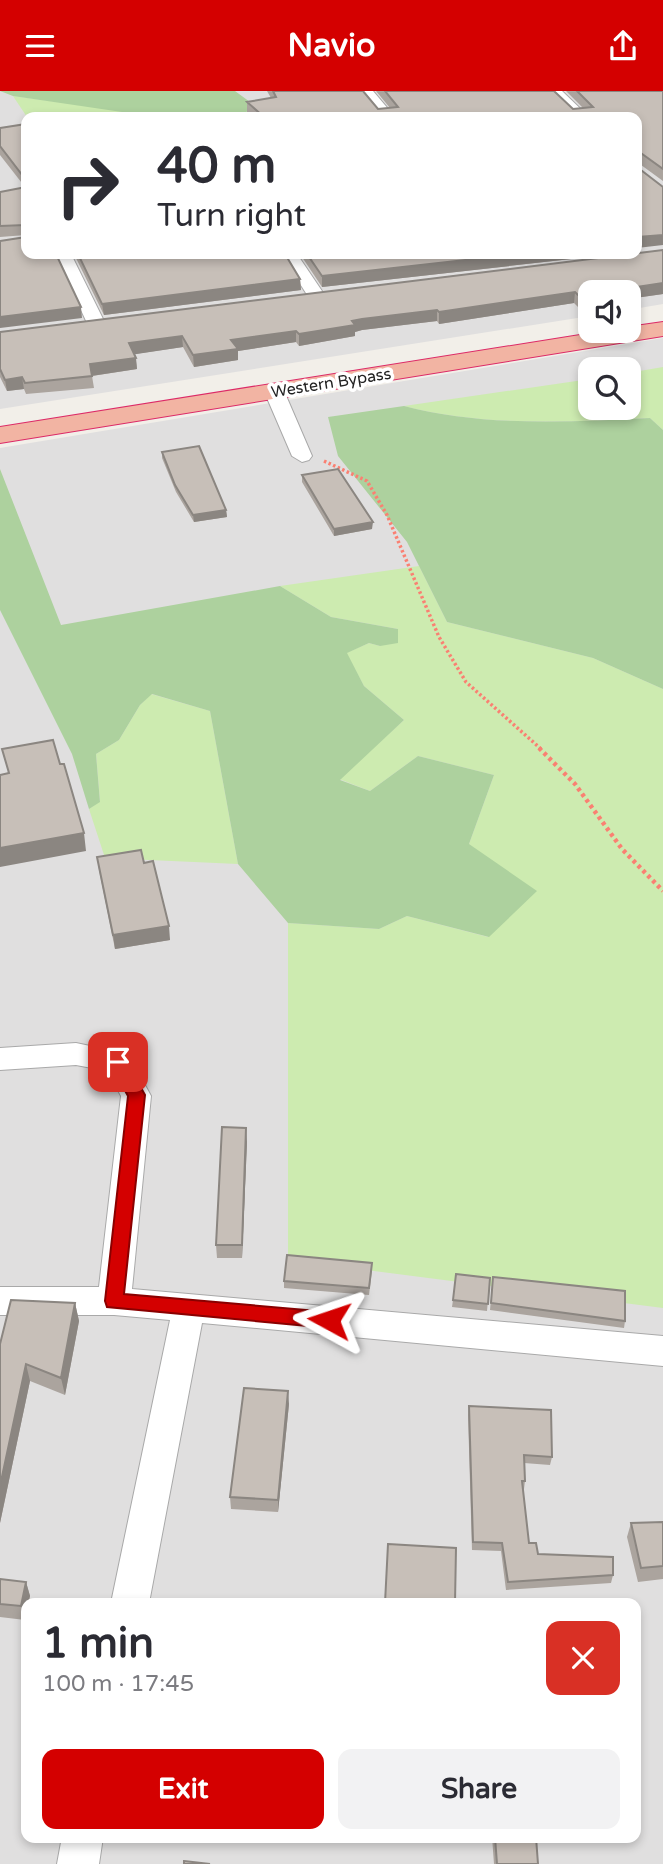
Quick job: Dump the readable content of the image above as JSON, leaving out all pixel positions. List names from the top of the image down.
{
  "streets": {
    "highway": ["Western Bypass"]
  },
  "page": {
    "header": "Navio",
    "turn": ["40 m", "Turn right"],
    "heading": ["1 min", "100 m · 17:45"],
    "buttons": ["Exit", "Share"]
  }
}
